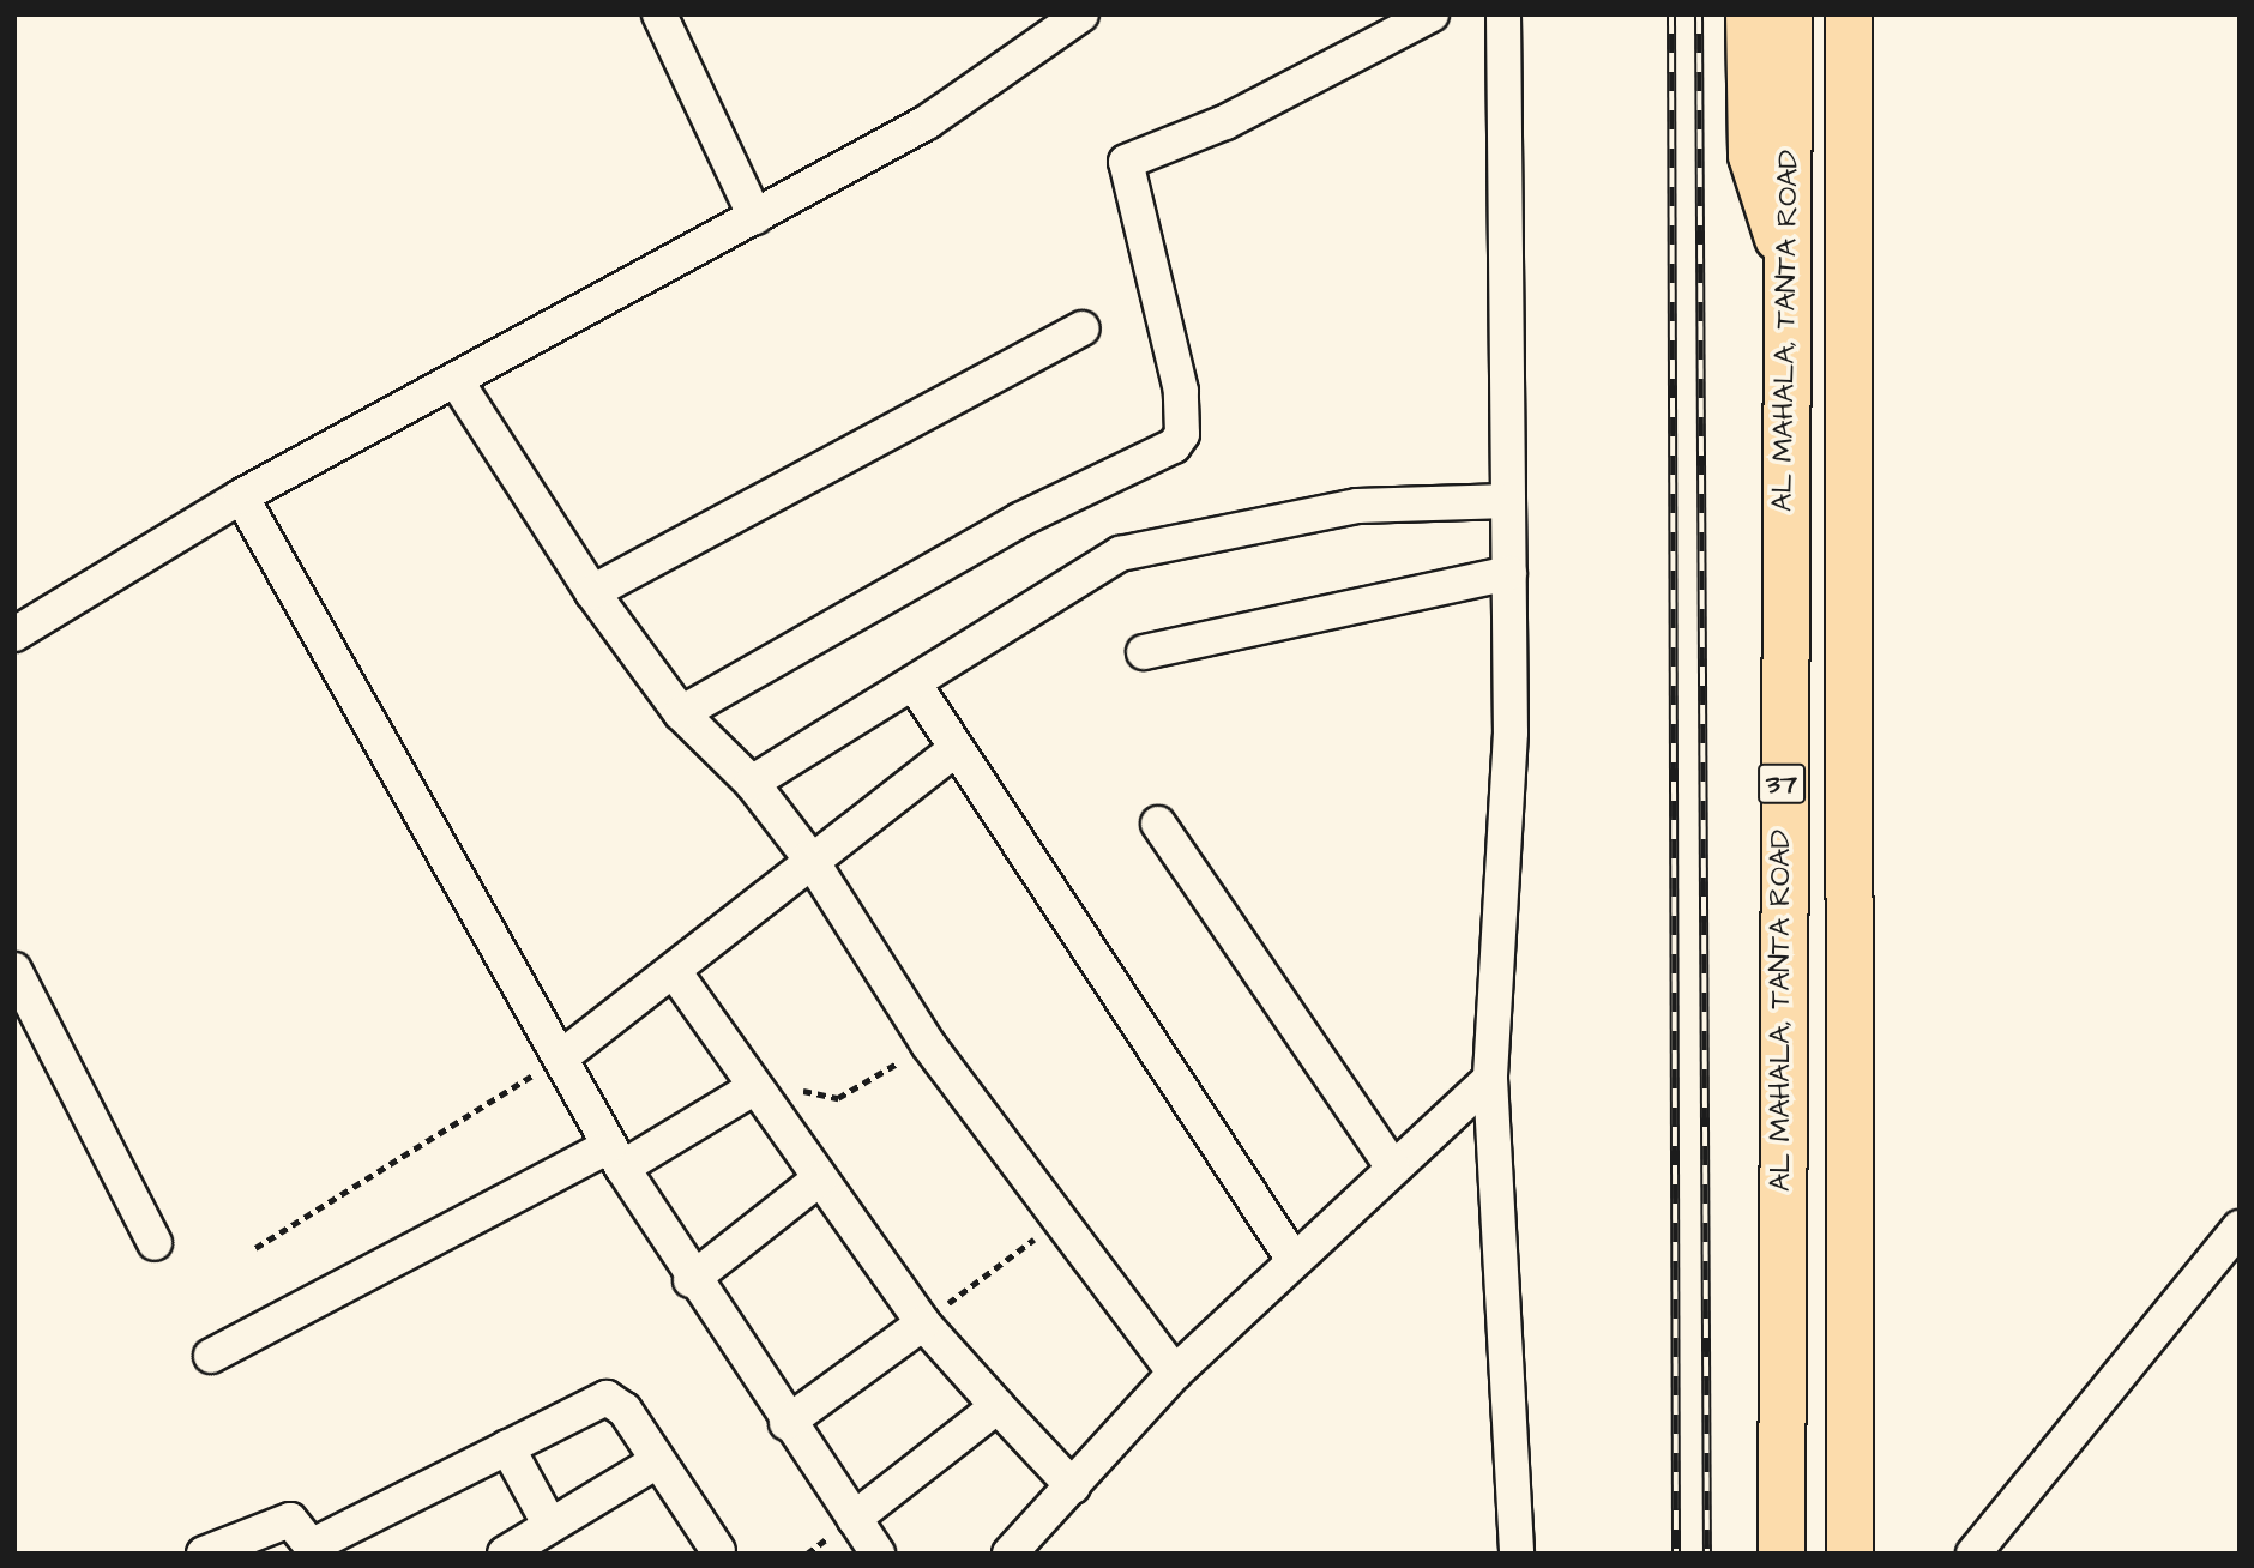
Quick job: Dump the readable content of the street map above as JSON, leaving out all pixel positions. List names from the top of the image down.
{
  "streets": {
    "highway": ["AL MAHALA, TANTA ROAD", "37"]
  }
}
